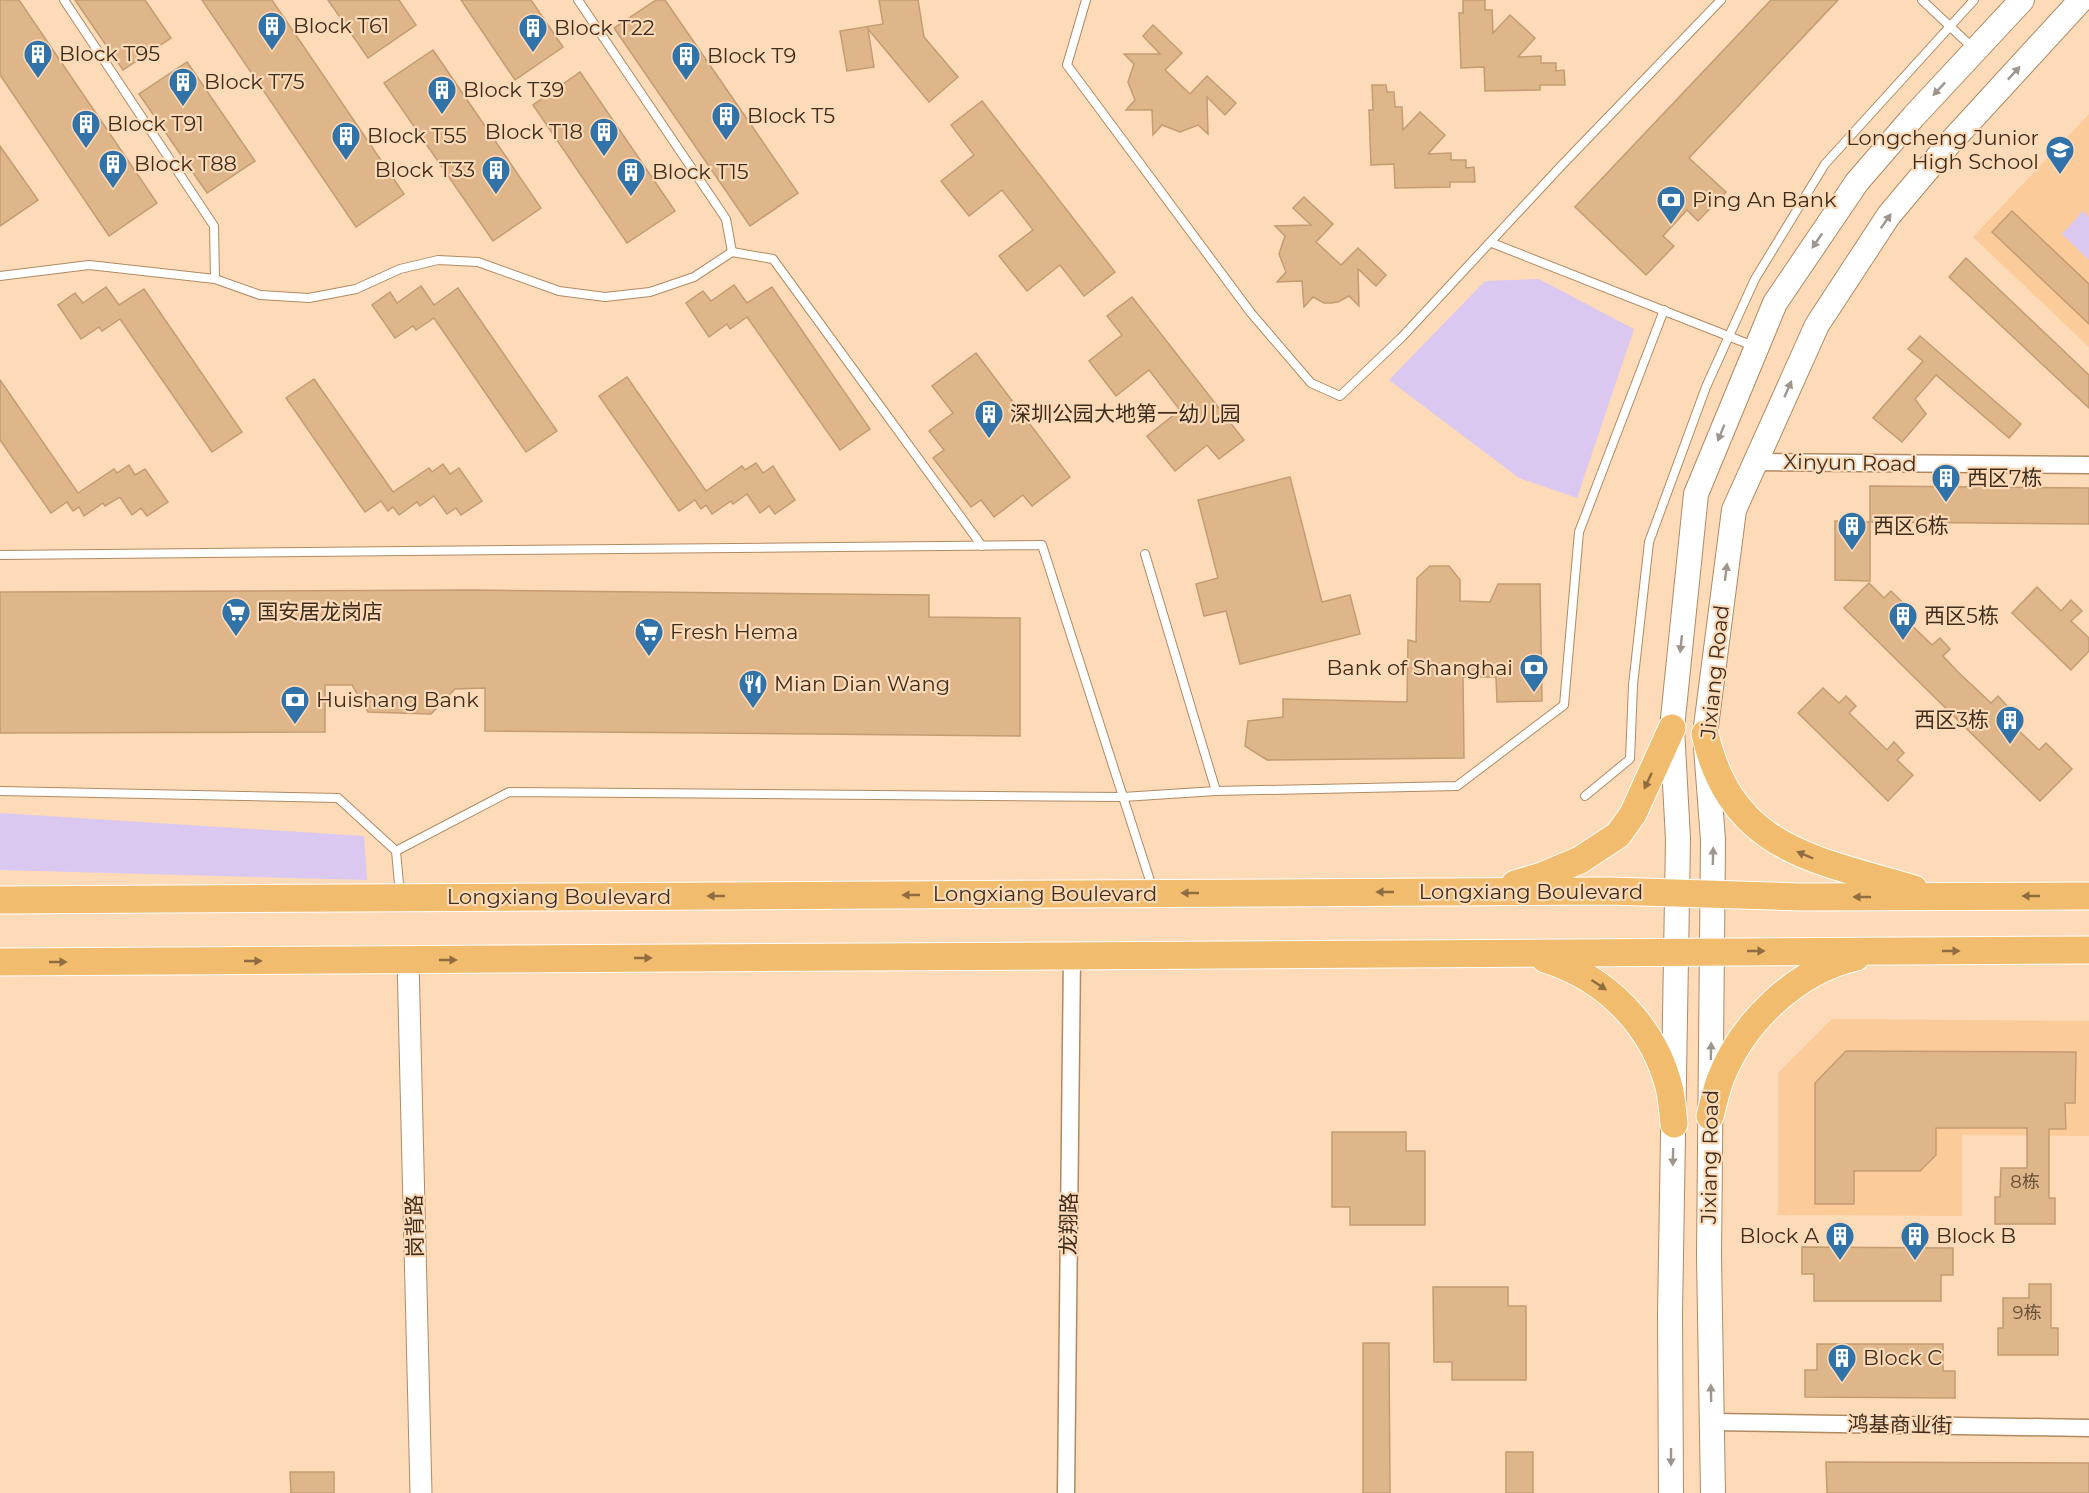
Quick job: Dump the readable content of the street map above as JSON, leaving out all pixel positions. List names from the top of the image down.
{
  "streets": {
    "main road": ["Jixiang Road", "Longxiang Boulevard"],
    "street": [
      "Xinyun Road",
      "龙翔路",
      "岗背路",
      "鸿基商业街"
    ]
  },
  "crossings": [
    ["Xinyun Road", "Jixiang Road"],
    ["Jixiang Road", "Longxiang Boulevard"],
    ["Jixiang Road", "鸿基商业街"]
  ],
  "places": {
    "building": [
      "Block T61",
      "Block T22",
      "Block T95",
      "Block T9",
      "Block T75",
      "Block T39",
      "Block T5",
      "Block T91",
      "Block T18",
      "Block T55",
      "Block T88",
      "Block T33",
      "Block T15",
      "深圳公园大地第一幼儿园",
      "西区7栋",
      "西区6栋",
      "西区5栋",
      "西区3栋",
      "Block A",
      "Block B",
      "Block C"
    ],
    "school or university": ["Longcheng Junior High School"],
    "bank": ["Ping An Bank", "Bank of Shanghai", "Huishang Bank"],
    "supermarket": ["国安居龙岗店", "Fresh Hema"],
    "restaurant": ["Mian Dian Wang"]
  },
  "house_numbers": ["8栋", "9栋"]
}
